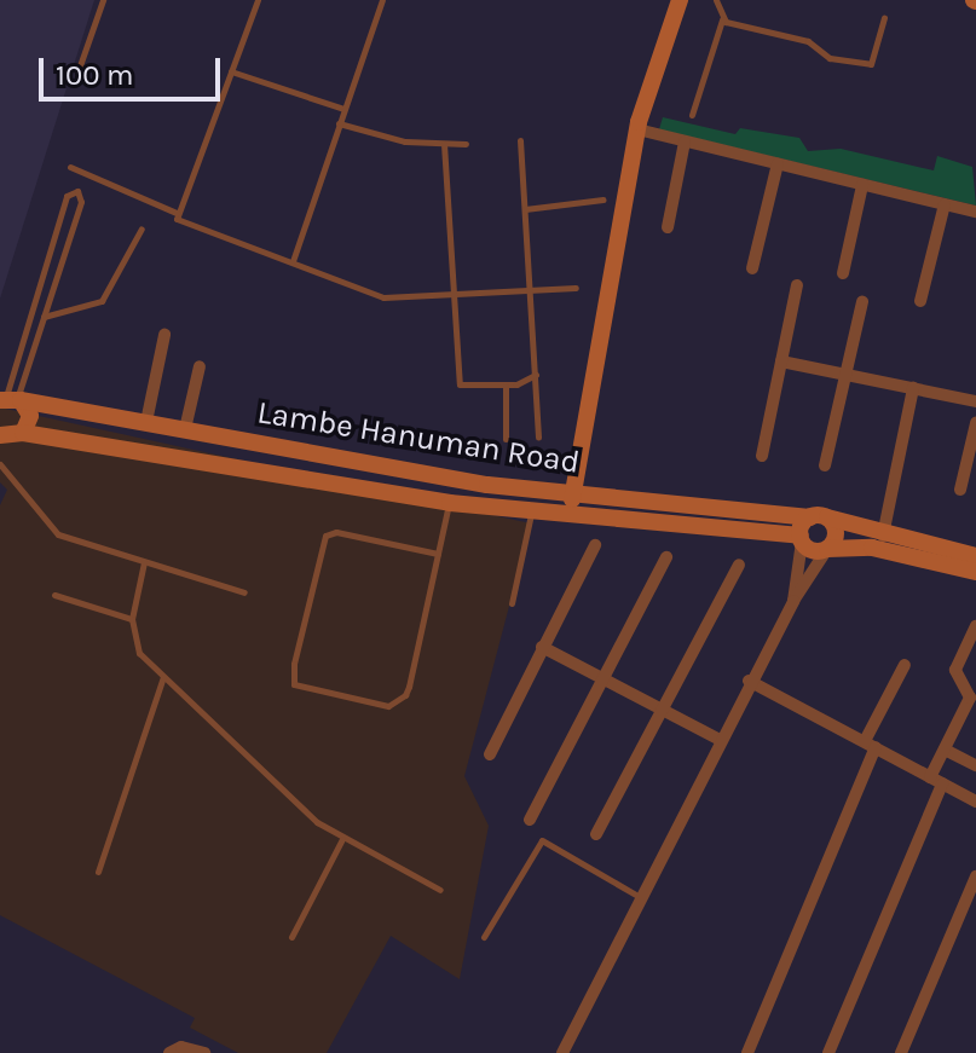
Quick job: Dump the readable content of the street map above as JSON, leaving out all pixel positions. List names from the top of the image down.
{
  "streets": {
    "main road": ["Lambe Hanuman Road"]
  },
  "scale_bar": "100 m"
}
